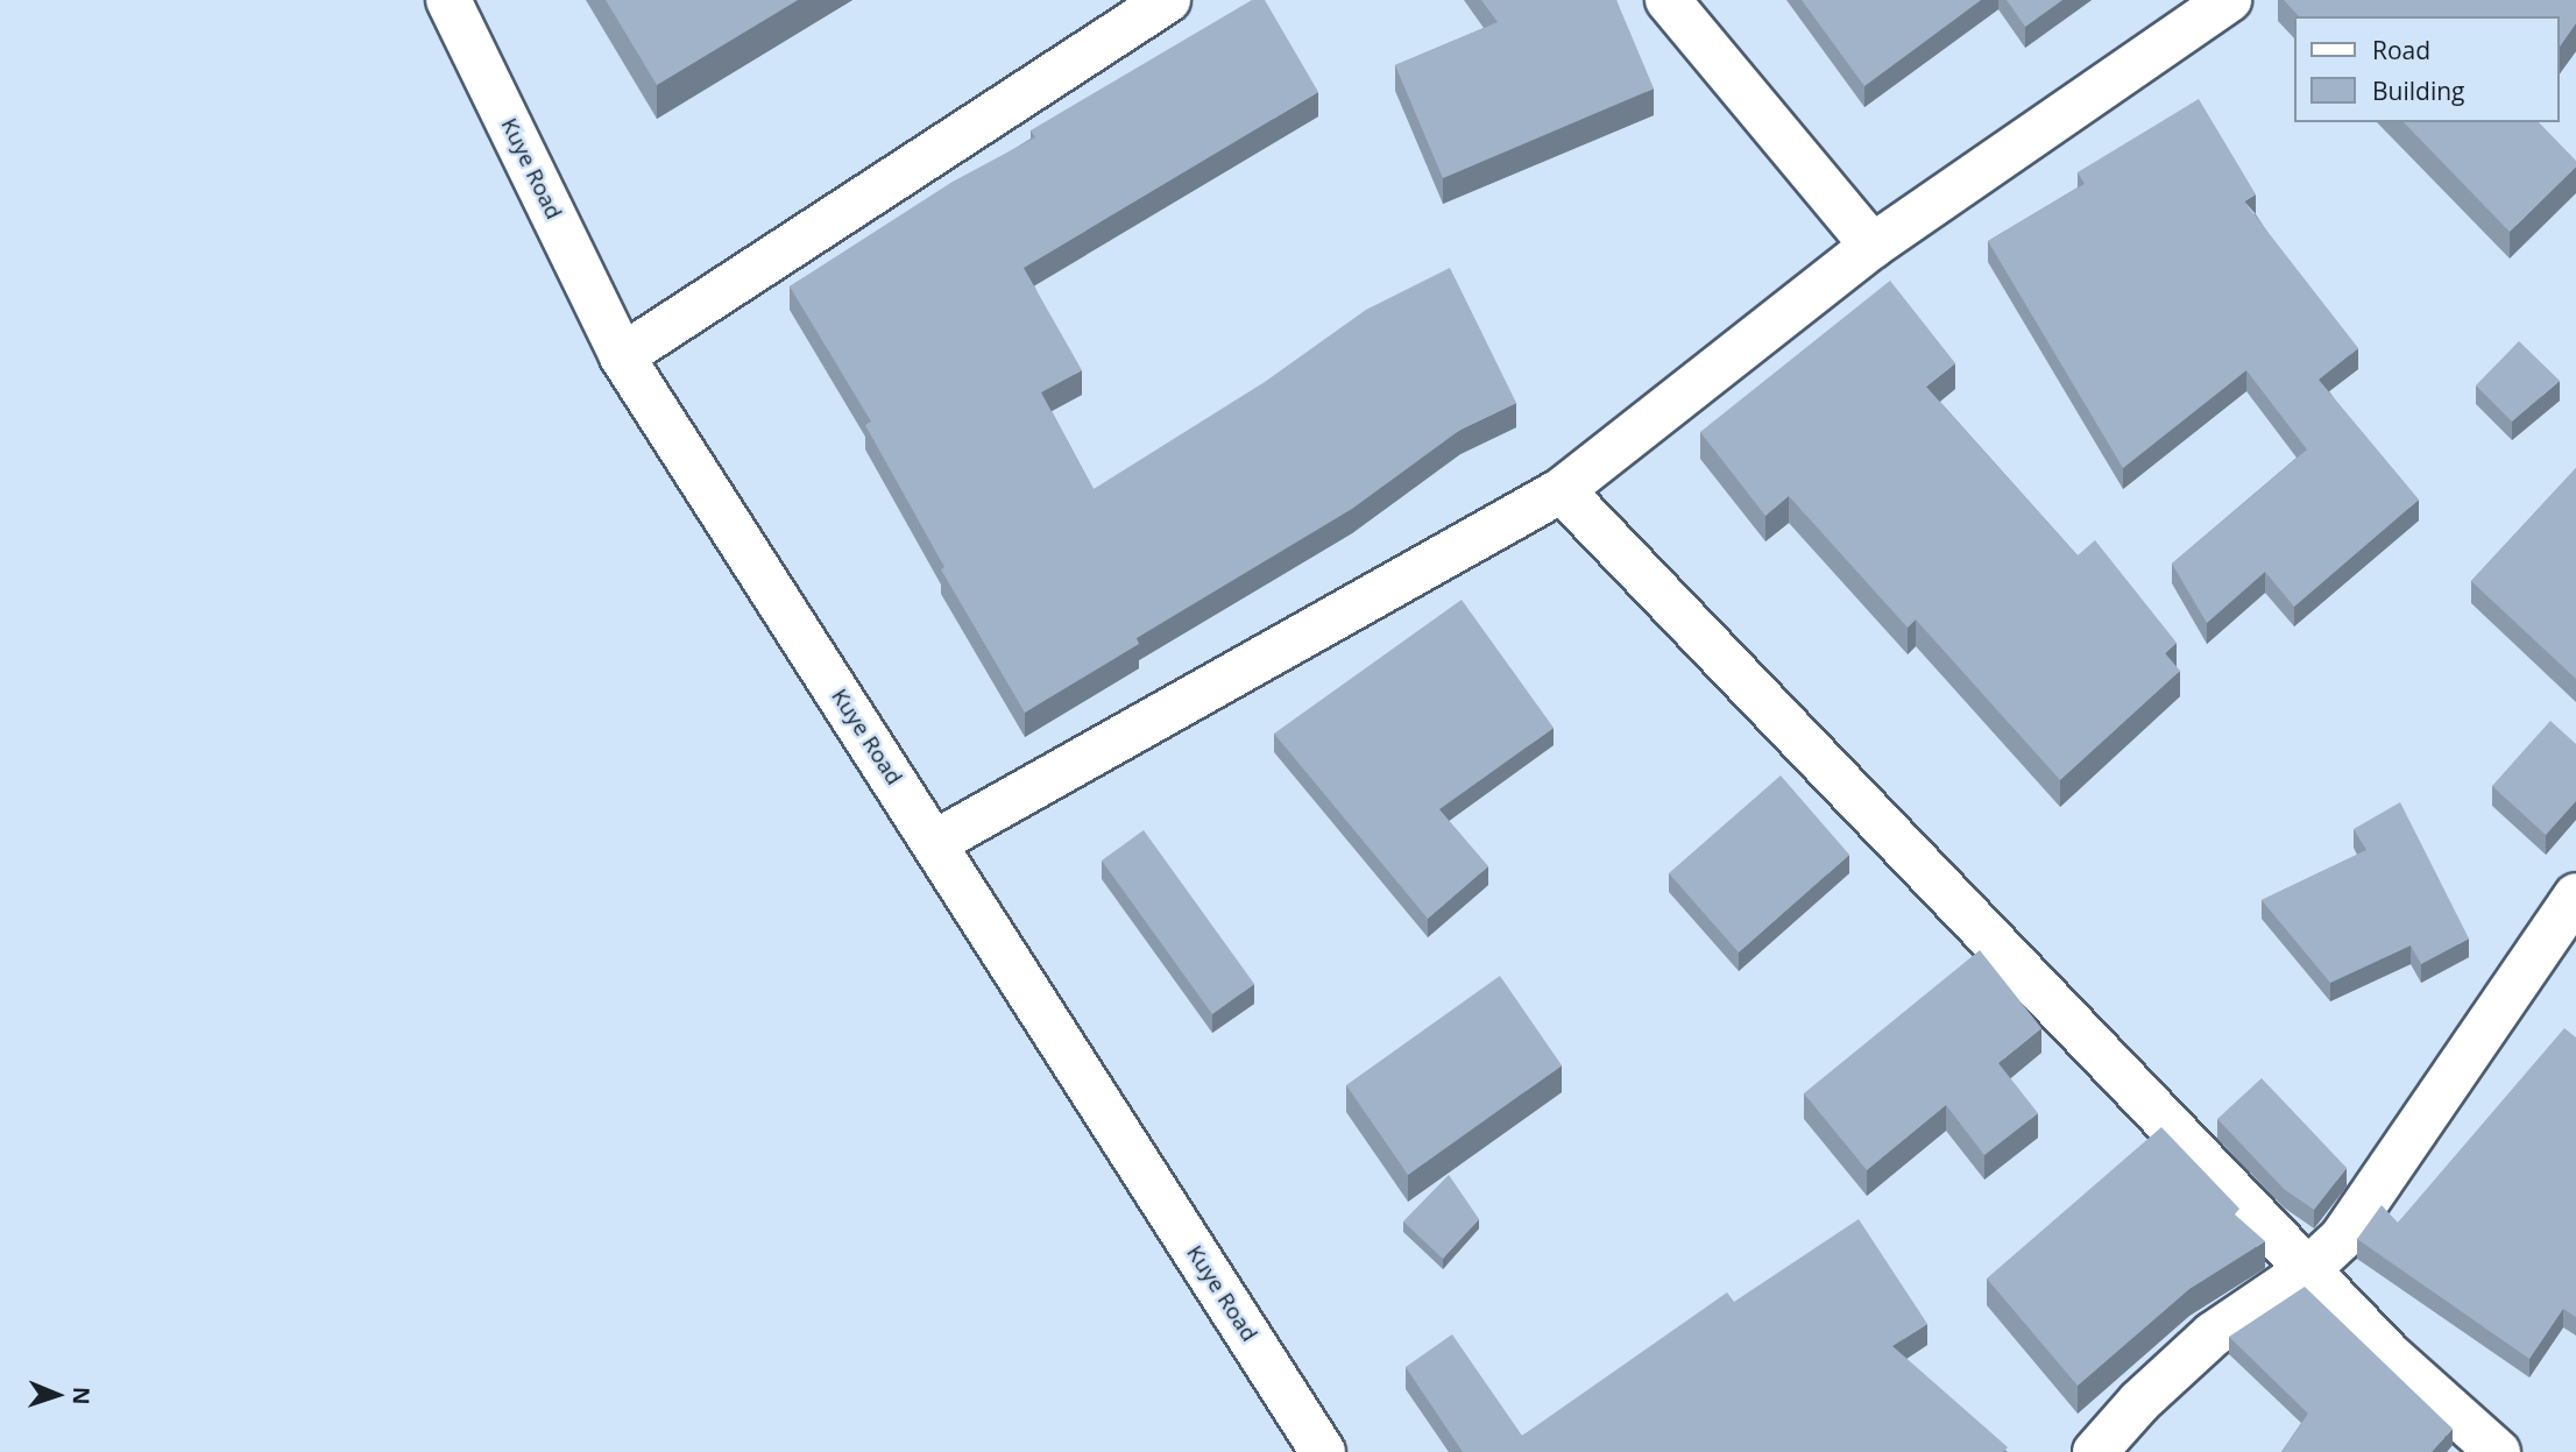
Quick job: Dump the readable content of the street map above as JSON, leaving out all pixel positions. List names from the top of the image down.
{
  "streets": {
    "street": ["Kuye Road"]
  },
  "legend": ["Road", "Building"],
  "north": "right"
}
